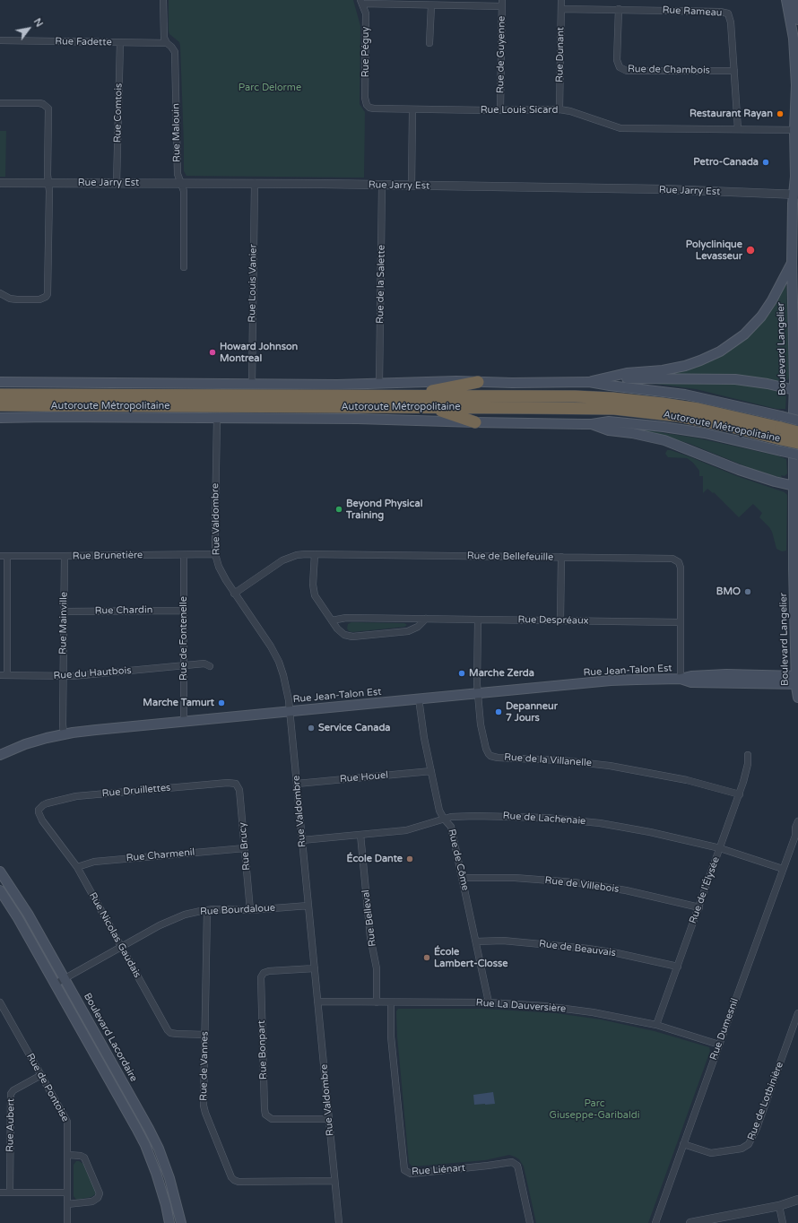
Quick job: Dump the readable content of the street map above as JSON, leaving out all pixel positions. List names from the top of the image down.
{
  "streets": {
    "highway": ["Autoroute Métropolitaine"],
    "main road": ["Boulevard Langelier", "Rue Jean-Talon Est", "Boulevard Lacordaire"],
    "street": [
      "Rue Rameau",
      "Rue Fadette",
      "Rue Péguy",
      "Rue de Guyenne",
      "Rue Dunant",
      "Rue de Chambois",
      "Rue Louis Sicard",
      "Rue Comtois",
      "Rue Malouin",
      "Rue Jarry Est",
      "Rue Louis Vanier",
      "Rue de la Salette",
      "Rue Valdombre",
      "Rue Brunetière",
      "Rue de Bellefeuille",
      "Rue Chardin",
      "Rue Despréaux",
      "Rue Mainville",
      "Rue de Fontenelle",
      "Rue du Hautbois",
      "Rue de la Villanelle",
      "Rue Houel",
      "Rue Druillettes",
      "Rue de Lachenaie",
      "Rue Brucy",
      "Rue Charmenil",
      "Rue de Côme",
      "Rue de Villebois",
      "Rue de l'Élysée",
      "Rue Bourdaloue",
      "Rue Belleval",
      "Rue Nicolas Gaudais",
      "Rue de Beauvais",
      "Rue La Dauversière",
      "Rue Dumesnil",
      "Rue Bonpart",
      "Rue de Vannes",
      "Rue de Pontoise",
      "Rue de Lotbinière",
      "Rue Aubert",
      "Rue Liénart"
    ]
  },
  "crossings": [
    ["Rue Rameau", "Rue Dunant"],
    ["Rue Rameau", "Rue de Chambois"],
    ["Rue Rameau", "Rue Louis Sicard"],
    ["Rue Fadette", "Rue Comtois"],
    ["Rue Fadette", "Rue Malouin"],
    ["Rue Péguy", "Rue Louis Sicard"],
    ["Rue de Guyenne", "Rue Louis Sicard"],
    ["Rue Dunant", "Rue Louis Sicard"],
    ["Rue Louis Sicard", "Boulevard Langelier"],
    ["Rue Comtois", "Rue Jarry Est"],
    ["Rue Malouin", "Rue Jarry Est"],
    ["Rue Jarry Est", "Rue Louis Vanier"],
    ["Rue Jarry Est", "Rue de la Salette"],
    ["Rue Jarry Est", "Boulevard Langelier"],
    ["Boulevard Langelier", "Rue Jean-Talon Est"],
    ["Rue Valdombre", "Rue Brunetière"],
    ["Rue Valdombre", "Rue de Bellefeuille"],
    ["Rue Valdombre", "Rue Jean-Talon Est"],
    ["Rue Valdombre", "Rue Houel"],
    ["Rue Valdombre", "Rue de Lachenaie"],
    ["Rue Valdombre", "Rue Bourdaloue"],
    ["Rue Valdombre", "Rue La Dauversière"],
    ["Rue Valdombre", "Rue Bonpart"],
    ["Rue Valdombre", "Rue de Vannes"],
    ["Rue Brunetière", "Rue Mainville"],
    ["Rue Brunetière", "Rue de Fontenelle"],
    ["Rue de Bellefeuille", "Rue Despréaux"],
    ["Rue de Bellefeuille", "Rue Jean-Talon Est"],
    ["Rue Chardin", "Rue Mainville"],
    ["Rue Chardin", "Rue de Fontenelle"],
    ["Rue Despréaux", "Rue de la Villanelle"],
    ["Rue Mainville", "Rue Jean-Talon Est"],
    ["Rue Mainville", "Rue du Hautbois"],
    ["Rue de Fontenelle", "Rue Jean-Talon Est"],
    ["Rue de Fontenelle", "Rue du Hautbois"],
    ["Rue Jean-Talon Est", "Rue de la Villanelle"],
    ["Rue Jean-Talon Est", "Rue de Côme"],
    ["Rue de la Villanelle", "Rue de l'Élysée"],
    ["Rue Houel", "Rue de Côme"],
    ["Rue Druillettes", "Rue Brucy"],
    ["Rue Druillettes", "Rue Nicolas Gaudais"],
    ["Rue de Lachenaie", "Rue de Côme"],
    ["Rue de Lachenaie", "Rue de l'Élysée"],
    ["Rue de Lachenaie", "Rue Belleval"],
    ["Rue de Lachenaie", "Rue Dumesnil"],
    ["Rue Brucy", "Rue Charmenil"],
    ["Rue Brucy", "Rue Bourdaloue"],
    ["Rue Charmenil", "Rue Nicolas Gaudais"],
    ["Rue de Côme", "Rue de Villebois"],
    ["Rue de Côme", "Rue de Beauvais"],
    ["Rue de Côme", "Rue La Dauversière"],
    ["Rue de Villebois", "Rue de l'Élysée"],
    ["Rue de l'Élysée", "Rue de Beauvais"],
    ["Rue de l'Élysée", "Rue La Dauversière"],
    ["Rue Bourdaloue", "Rue Nicolas Gaudais"],
    ["Rue Bourdaloue", "Boulevard Lacordaire"],
    ["Rue Bourdaloue", "Rue de Vannes"],
    ["Rue Belleval", "Rue La Dauversière"],
    ["Rue Nicolas Gaudais", "Rue de Vannes"],
    ["Rue La Dauversière", "Rue Dumesnil"],
    ["Rue La Dauversière", "Rue Liénart"],
    ["Rue Dumesnil", "Rue de Lotbinière"],
    ["Rue de Pontoise", "Rue Aubert"]
  ],
  "parks": ["Parc Delorme", "Parc Giuseppe-Garibaldi"],
  "places": [
    "Restaurant Rayan",
    "Petro-Canada",
    "Polyclinique Levasseur",
    "Howard Johnson Montreal",
    "Beyond Physical Training",
    "BMO",
    "Marche Zerda",
    "Marche Tamurt",
    "Depanneur 7 Jours",
    "Service Canada",
    "École Dante",
    "École Lambert-Closse"
  ],
  "north": "top right"
}
